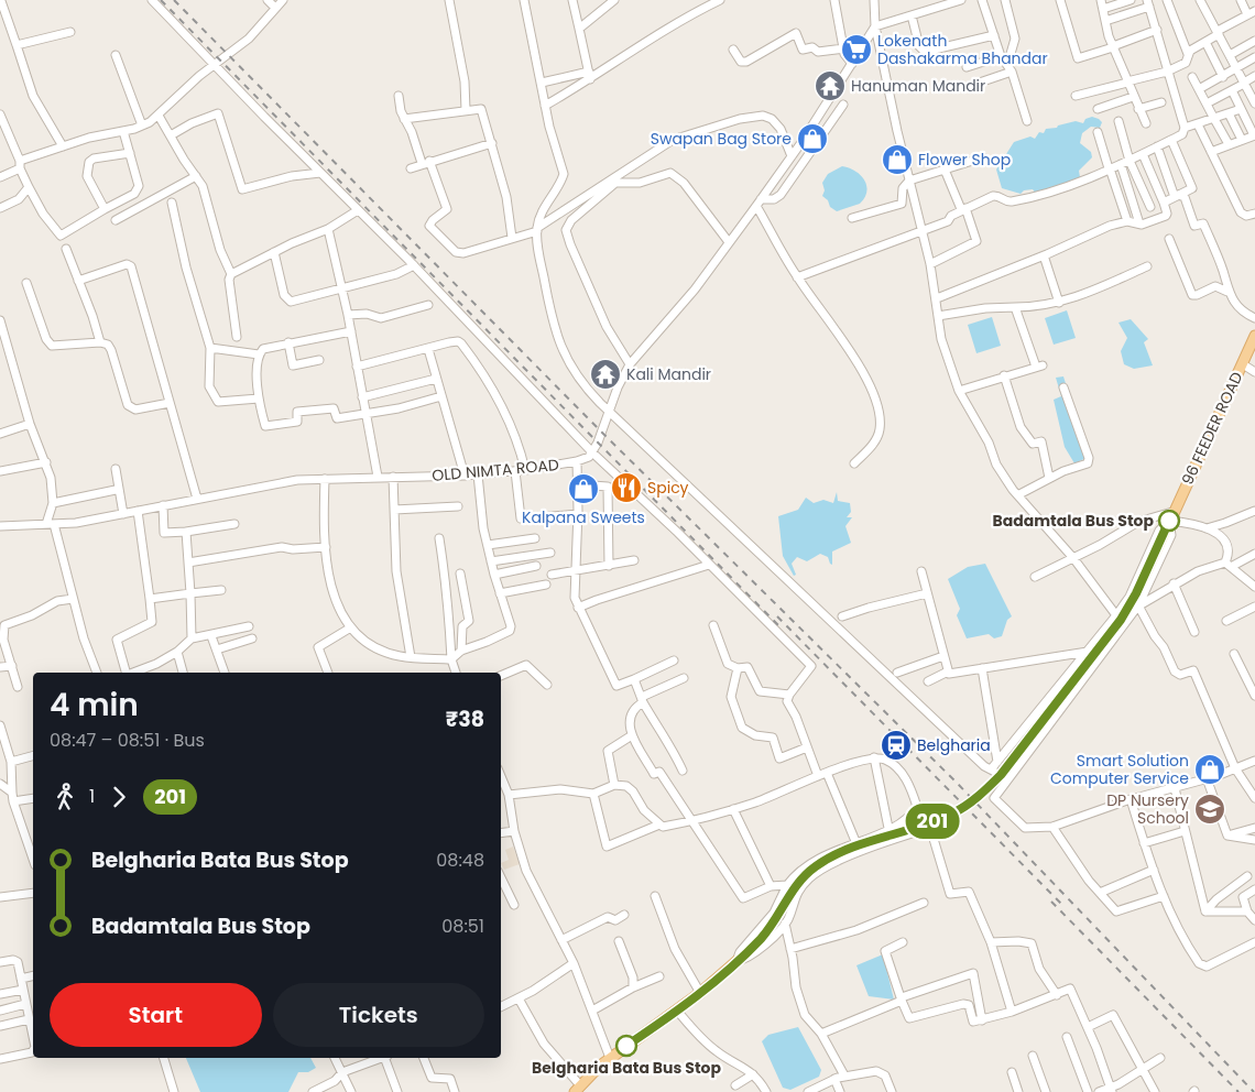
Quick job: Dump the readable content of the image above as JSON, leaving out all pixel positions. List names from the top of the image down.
{
  "streets": {
    "main road": ["96 FEEDER ROAD"],
    "street": ["OLD NIMTA ROAD"]
  },
  "places": {
    "supermarket": ["Lokenath Dashakarma Bhandar"],
    "temple": ["Hanuman Mandir", "Kali Mandir"],
    "shop": [
      "Swapan Bag Store",
      "Flower Shop",
      "Kalpana Sweets",
      "Smart Solution Computer Service"
    ],
    "restaurant": ["Spicy"],
    "other": ["Badamtala Bus Stop", "Belgharia Bata Bus Stop"],
    "station": ["Belgharia"],
    "school or university": ["DP Nursery School"]
  },
  "lines": ["bus line 201"],
  "page": {
    "on_map": "201",
    "heading": ["4 min", "08:47 – 08:51 · Bus", "₹38"],
    "legs": ["1", "201"],
    "list": [
      {
        "name": "Belgharia Bata Bus Stop",
        "value": "08:48"
      },
      {
        "name": "Badamtala Bus Stop",
        "value": "08:51"
      }
    ],
    "buttons": ["Start", "Tickets"]
  }
}
